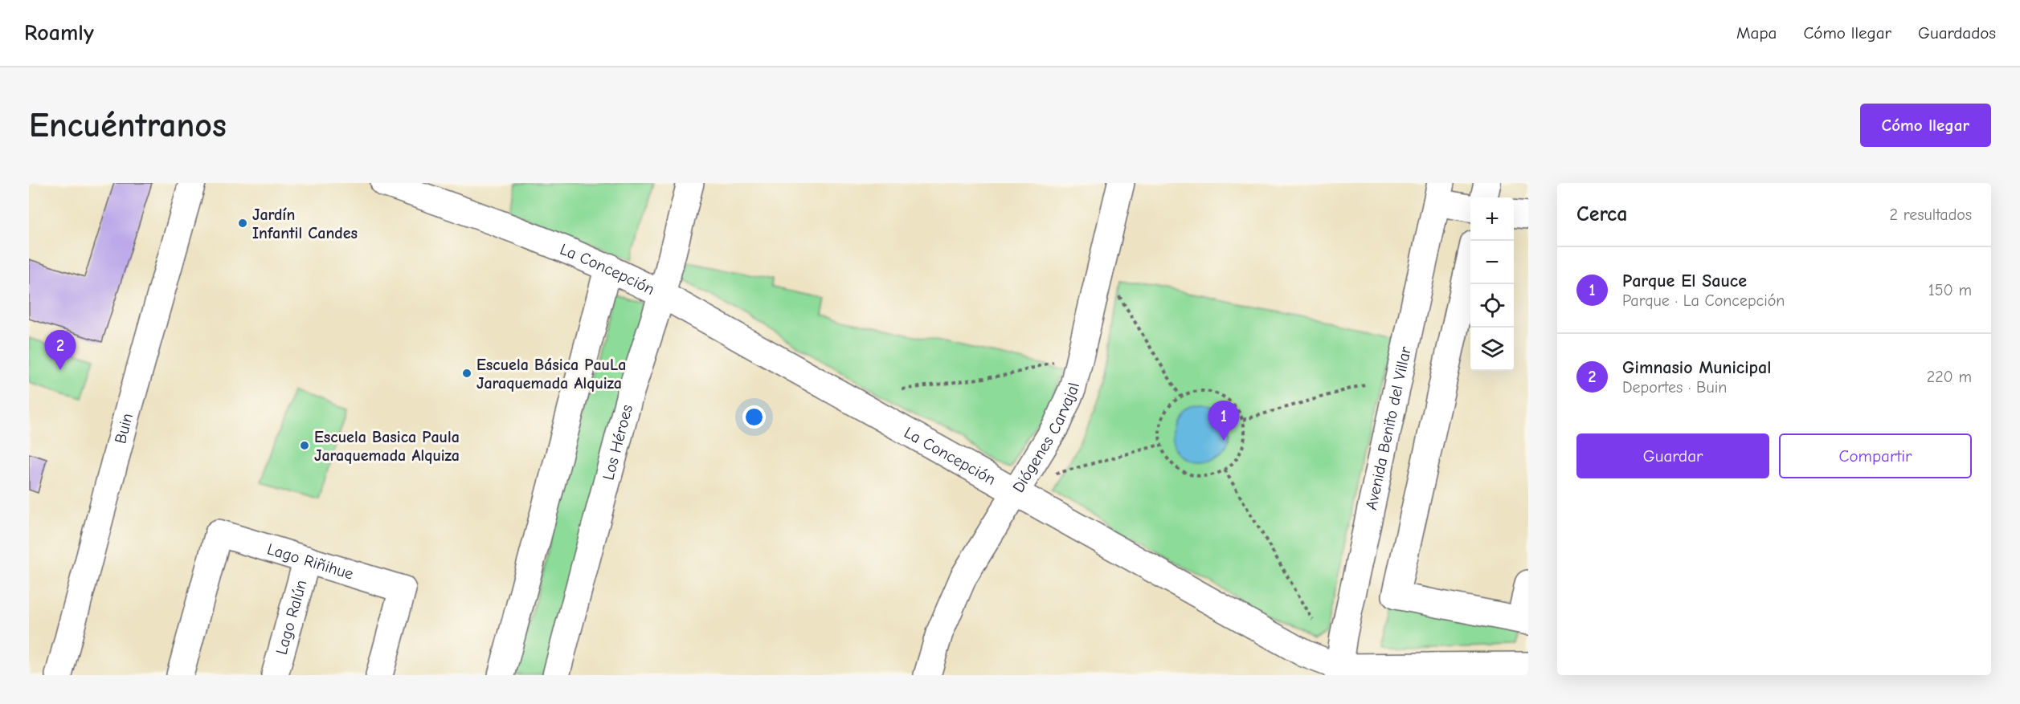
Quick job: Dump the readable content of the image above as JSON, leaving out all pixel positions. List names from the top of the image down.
{
  "streets": {
    "street": [
      "La Concepción",
      "Buin",
      "Avenida Benito del Villar",
      "Diógenes Carvajal",
      "Los Héroes",
      "Lago Riñihue",
      "Lago Ralún"
    ]
  },
  "crossings": [
    ["La Concepción", "Avenida Benito del Villar"],
    ["La Concepción", "Diógenes Carvajal"],
    ["La Concepción", "Los Héroes"],
    ["Lago Riñihue", "Lago Ralún"]
  ],
  "places": ["Jardín Infantil Candes", "Escuela Básica PauLa Jaraquemada Alquiza", "Escuela Basica Paula Jaraquemada Alquiza"],
  "page": {
    "header": "Roamly",
    "nav": ["Mapa", "Cómo llegar", "Guardados"],
    "buttons": [
      "Cómo llegar",
      ["Guardar", "Compartir"]
    ],
    "title": "Encuéntranos",
    "heading": ["Cerca", "2 resultados"],
    "map_buttons": ["+", "−"],
    "list": [
      {
        "mark": "1",
        "name": "Parque El Sauce",
        "note": "Parque · La Concepción",
        "value": "150 m"
      },
      {
        "mark": "2",
        "name": "Gimnasio Municipal",
        "note": "Deportes · Buin",
        "value": "220 m"
      }
    ],
    "pins": ["2", "1"]
  }
}
